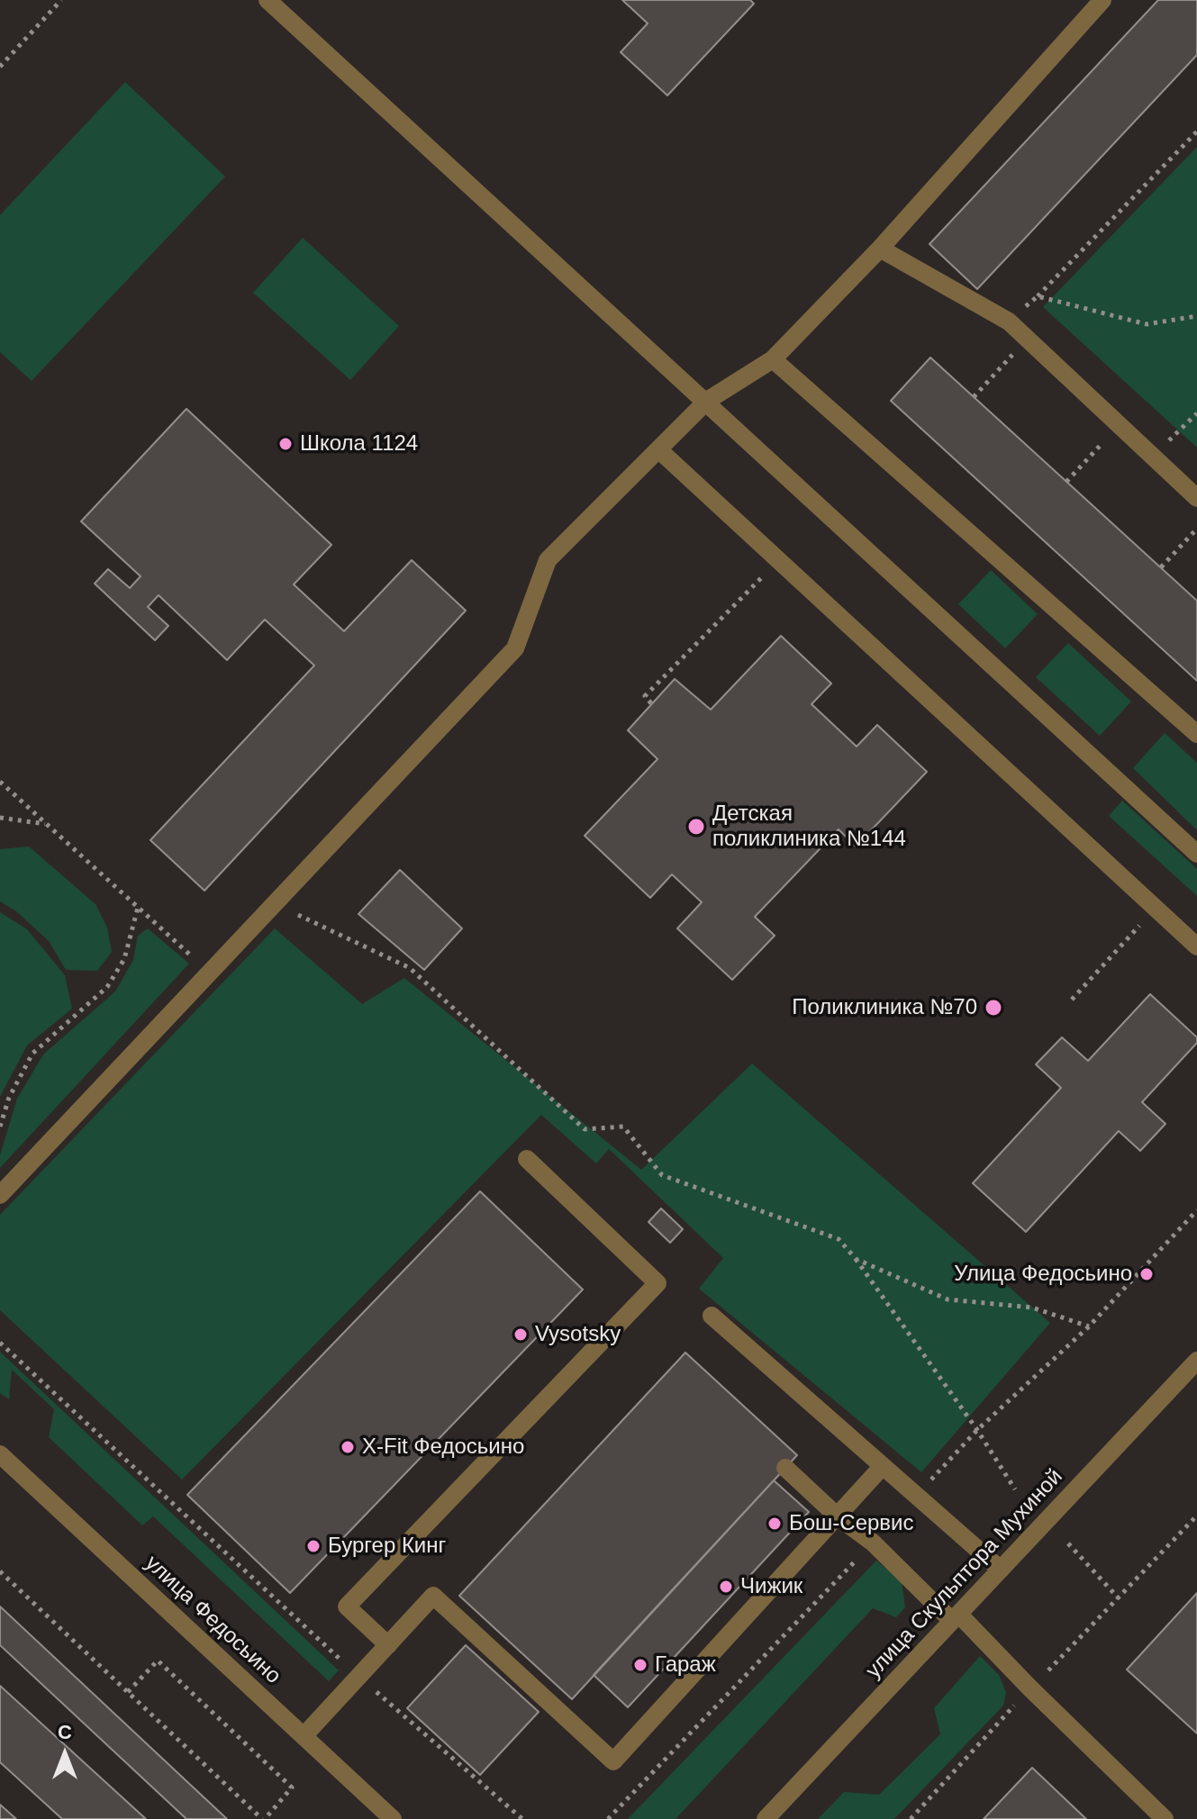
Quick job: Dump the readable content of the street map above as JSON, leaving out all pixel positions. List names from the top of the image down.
{
  "streets": {
    "street": ["улица Скульптора Мухиной", "улица Федосьино"]
  },
  "places": [
    "Школа 1124",
    "Детская поликлиника №144",
    "Поликлиника №70",
    "Улица Федосьино",
    "Vysotsky",
    "X-Fit Федосьино",
    "Бош-Сервис",
    "Бургер Кинг",
    "Чижик",
    "Гараж"
  ],
  "north": "top"
}
